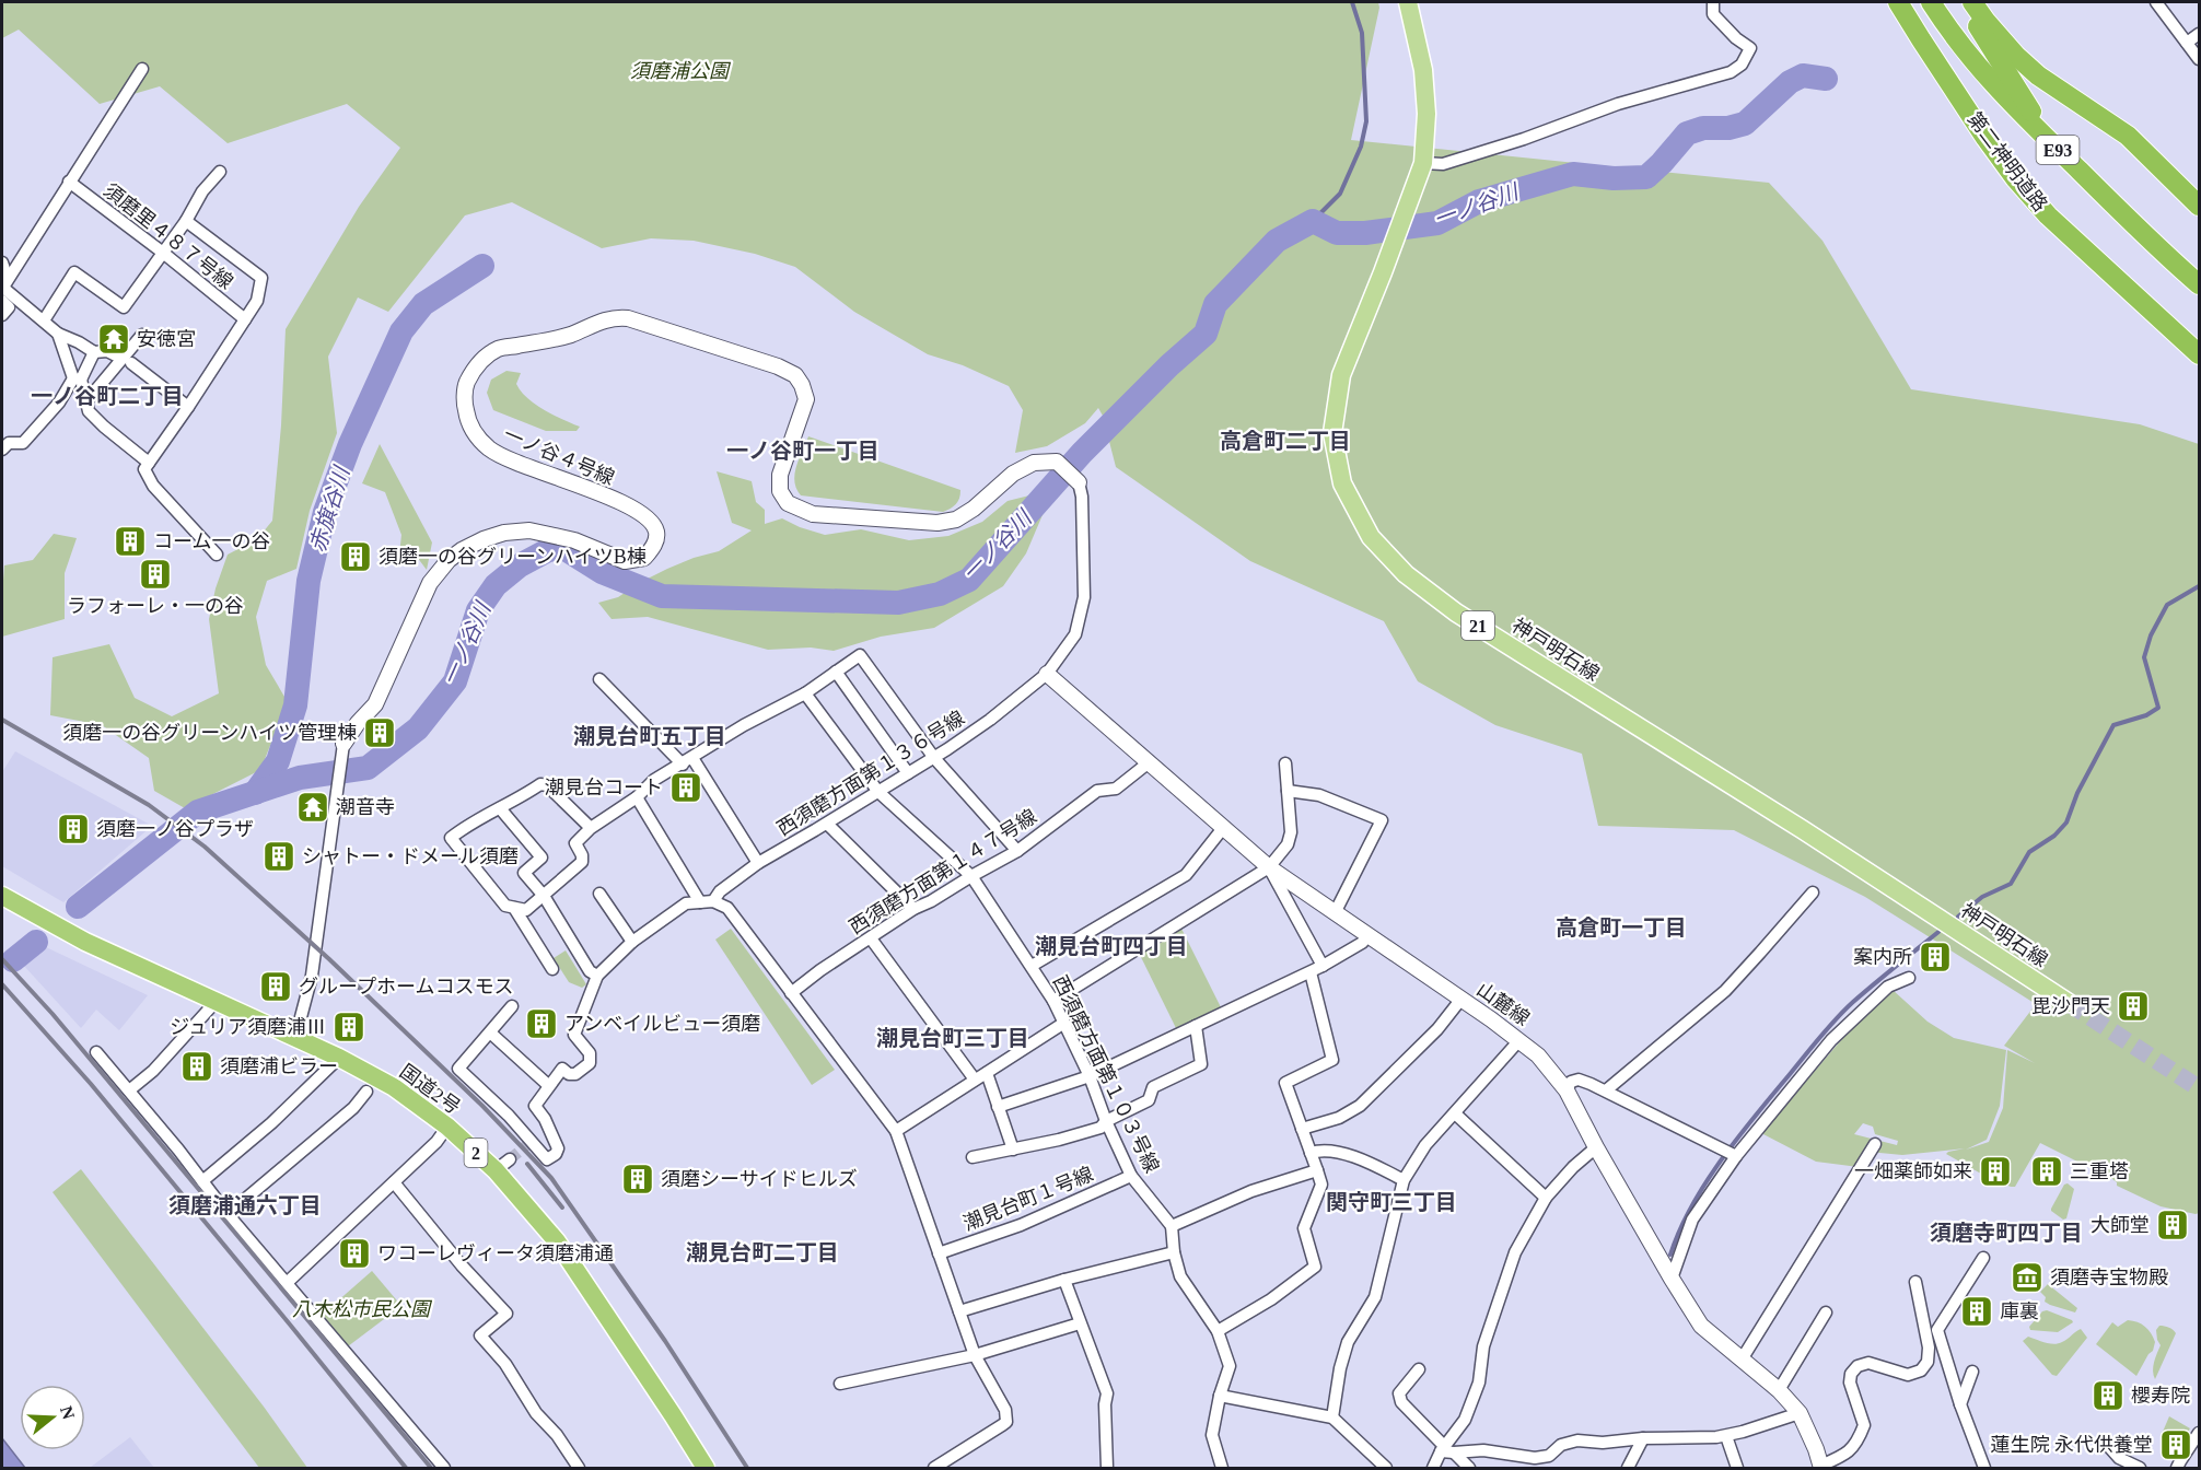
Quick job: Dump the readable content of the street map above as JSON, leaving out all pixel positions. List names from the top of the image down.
{
  "streets": {
    "highway": [
      "E93",
      "第二神明道路",
      "国道2号",
      "2"
    ],
    "main road": ["21", "神戸明石線"],
    "street": [
      "須磨里４８７号線",
      "一ノ谷４号線",
      "西須磨方面第１３６号線",
      "西須磨方面第１４７号線",
      "山麓線",
      "西須磨方面第１０３号線",
      "潮見台町１号線"
    ]
  },
  "crossings": [
    ["一ノ谷４号線", "西須磨方面第１３６号線"],
    ["西須磨方面第１３６号線", "山麓線"],
    ["西須磨方面第１３６号線", "西須磨方面第１０３号線"],
    ["西須磨方面第１４７号線", "山麓線"],
    ["西須磨方面第１４７号線", "西須磨方面第１０３号線"],
    ["西須磨方面第１０３号線", "潮見台町１号線"]
  ],
  "districts": [
    "一ノ谷町二丁目",
    "高倉町二丁目",
    "一ノ谷町一丁目",
    "潮見台町五丁目",
    "高倉町一丁目",
    "潮見台町四丁目",
    "潮見台町三丁目",
    "関守町三丁目",
    "須磨浦通六丁目",
    "須磨寺町四丁目",
    "潮見台町二丁目"
  ],
  "water": ["一ノ谷川", "赤旗谷川"],
  "parks": ["須磨浦公園", "八木松市民公園"],
  "places": {
    "temple": ["安徳宮", "潮音寺"],
    "building": [
      "コーム一の谷",
      "須磨一の谷グリーンハイツB棟",
      "ラフォーレ・一の谷",
      "須磨一の谷グリーンハイツ管理棟",
      "潮見台コート",
      "須磨一ノ谷プラザ",
      "シャトー・ドメール須磨",
      "案内所",
      "グループホームコスモス",
      "毘沙門天",
      "アンベイルビュー須磨",
      "ジュリア須磨浦Ⅲ",
      "須磨浦ビラー",
      "一畑薬師如来",
      "三重塔",
      "須磨シーサイドヒルズ",
      "大師堂",
      "ワコーレヴィータ須磨浦通",
      "庫裏",
      "櫻寿院",
      "蓮生院 永代供養堂"
    ],
    "museum": ["須磨寺宝物殿"]
  },
  "north": "right"
}
